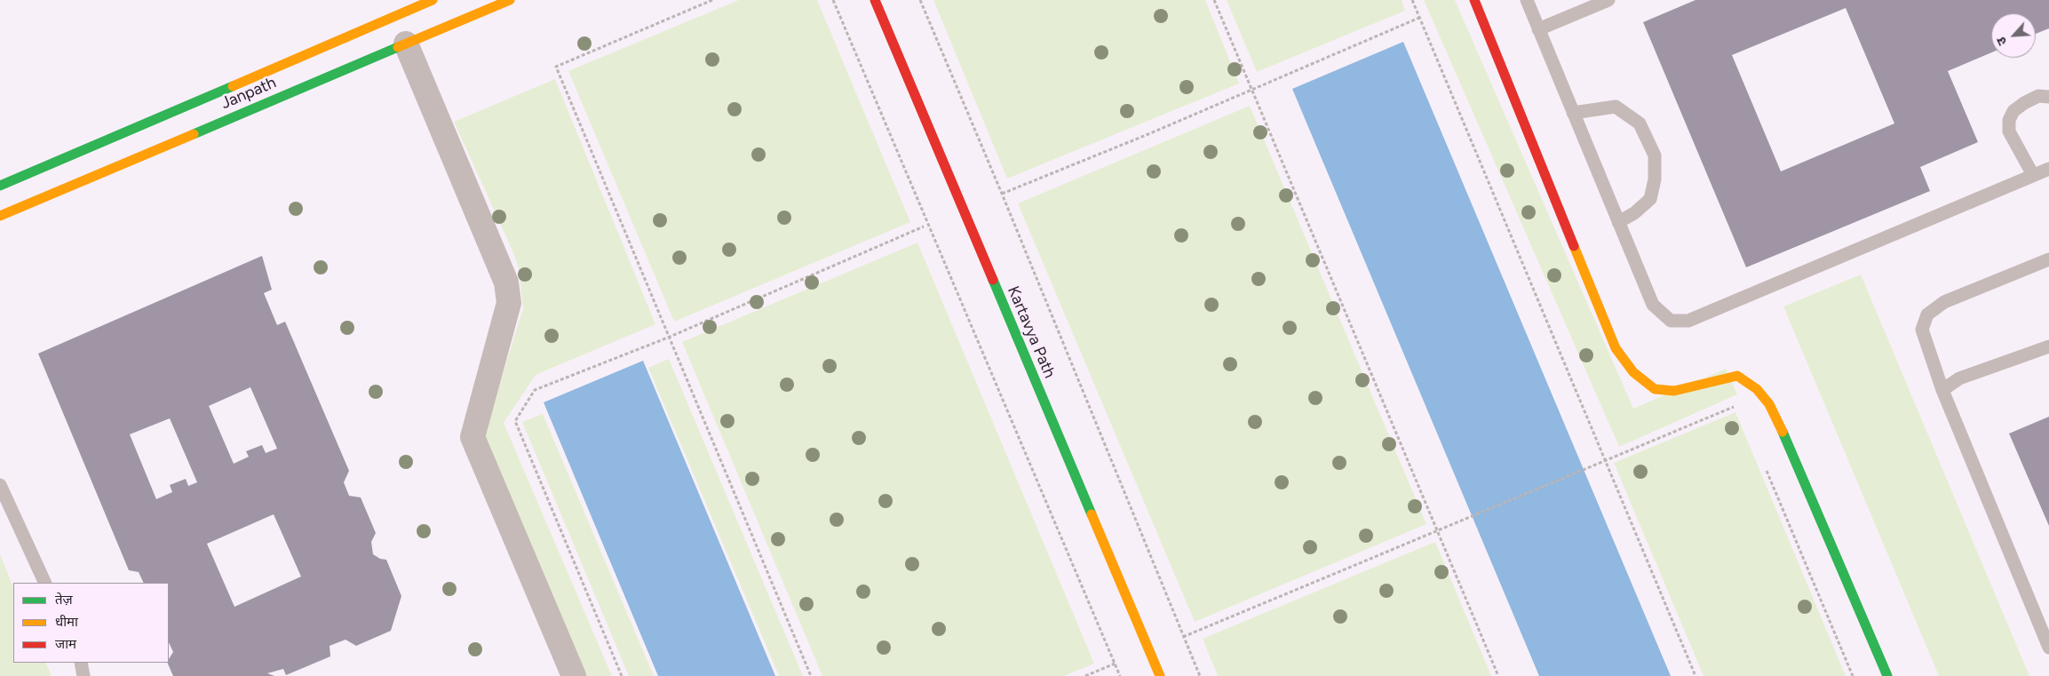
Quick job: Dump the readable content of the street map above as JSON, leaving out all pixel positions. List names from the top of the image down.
{
  "streets": {
    "main road": ["Janpath", "Kartavya Path"]
  },
  "legend": ["तेज़", "धीमा", "जाम"],
  "north": "bottom left"
}
